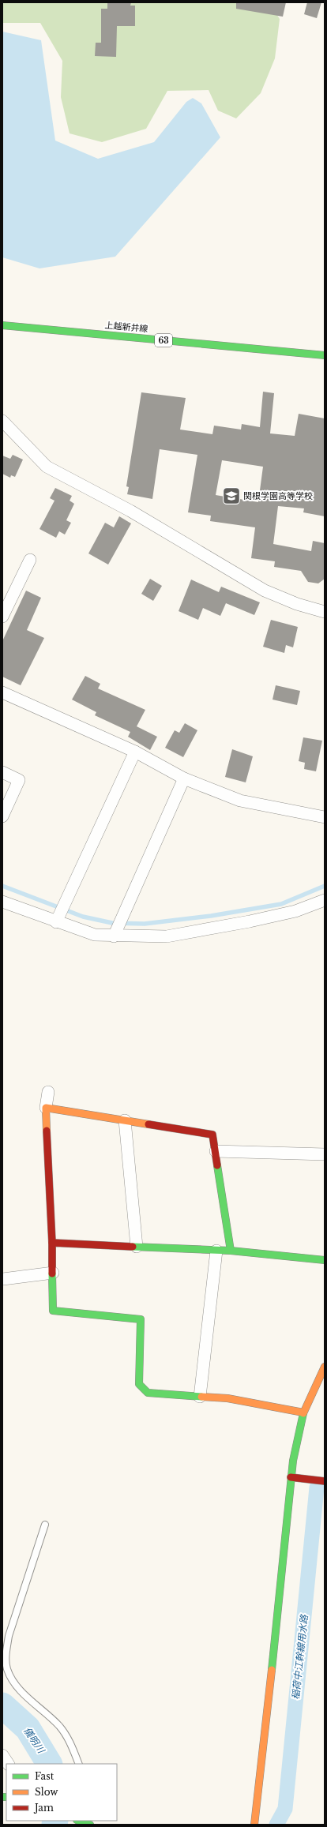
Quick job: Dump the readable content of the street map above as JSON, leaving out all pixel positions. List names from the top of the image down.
{
  "streets": {
    "street": ["上越新井線", "63"]
  },
  "water": ["稲荷中江幹線用水路", "儀明川"],
  "places": {
    "school or university": ["関根学園高等学校"]
  },
  "legend": ["Fast", "Slow", "Jam"]
}
